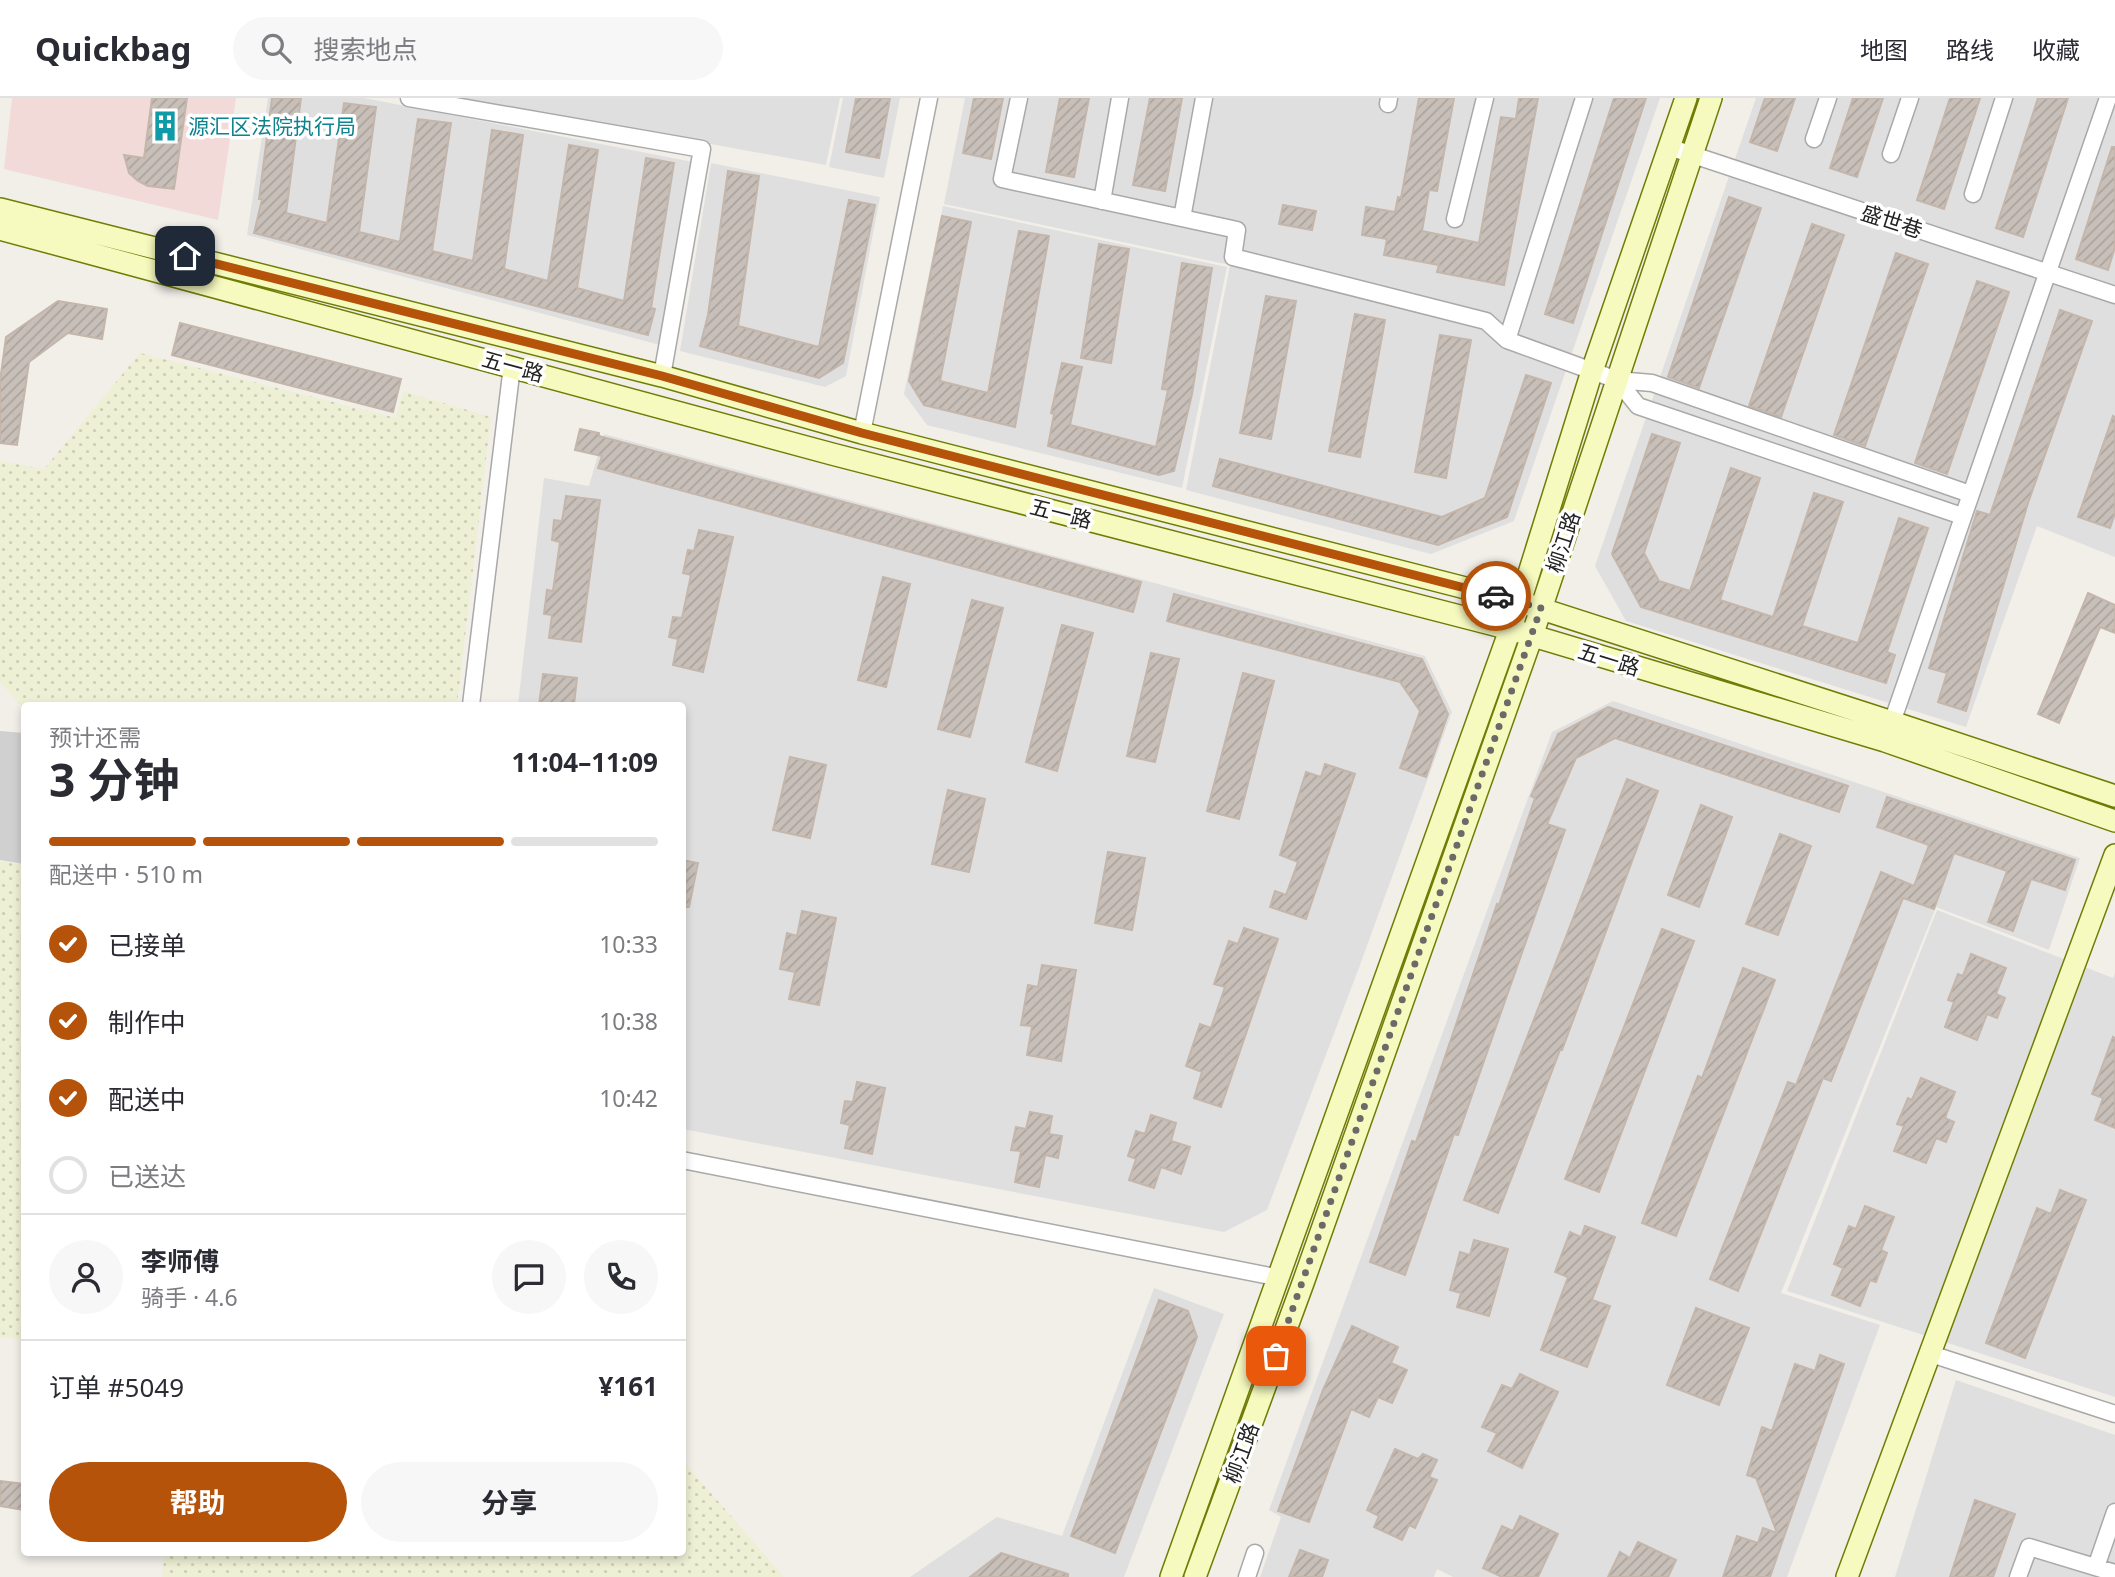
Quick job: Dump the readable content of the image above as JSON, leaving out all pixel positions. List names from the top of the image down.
{
  "streets": {
    "street": ["盛世巷", "五一路", "柳江路"]
  },
  "crossings": [
    ["盛世巷", "柳江路"],
    ["五一路", "柳江路"]
  ],
  "places": {
    "building": ["源汇区法院执行局"]
  },
  "page": {
    "header": "Quickbag",
    "search": "搜索地点",
    "nav": ["地图", "路线", "收藏"],
    "heading": ["3 分钟", "预计还需", "11:04–11:09"],
    "panel": [
      "李师傅",
      "骑手 · 4.6",
      "订单 #5049",
      "¥161"
    ],
    "bar": "配送中 · 510 m",
    "list": [
      ["已接单", "10:33"],
      ["制作中", "10:38"],
      ["配送中", "10:42"],
      "已送达"
    ],
    "buttons": ["帮助", "分享"]
  }
}
